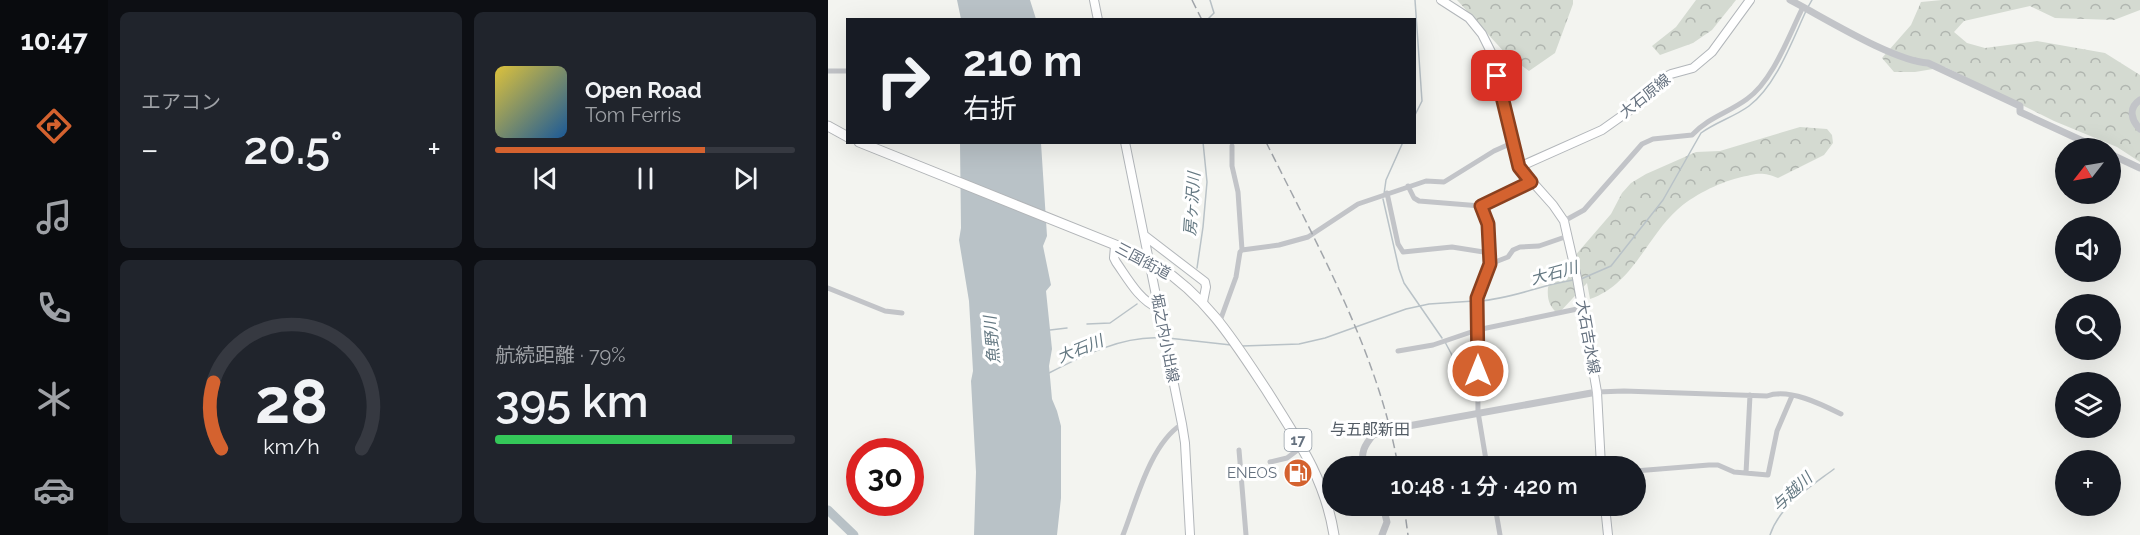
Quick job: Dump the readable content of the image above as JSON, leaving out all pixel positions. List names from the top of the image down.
{
  "streets": {
    "highway": ["三国街道", "17"],
    "main road": ["大石原線", "大石吉水線", "堀之内小出線"]
  },
  "crossings": [
    ["大石原線", "大石吉水線"]
  ],
  "districts": ["与五郎新田"],
  "water": [
    "房ヶ沢川",
    "大石川",
    "魚野川",
    "与越川"
  ],
  "places": {
    "fuel station": ["ENEOS"]
  },
  "north": "bottom left",
  "page": {
    "tabs": "10:47",
    "tile": [
      "エアコン",
      ["航続距離 · 79%", "395 km"]
    ],
    "turn": ["210 m", "右折"],
    "song": ["Open Road", "Tom Ferris"],
    "heat": ["−", "20.5°", "+"],
    "map_buttons": "+",
    "limit": "30",
    "trip": "10:48 · 1 分 · 420 m",
    "gauge": ["28", "km/h"]
  }
}
